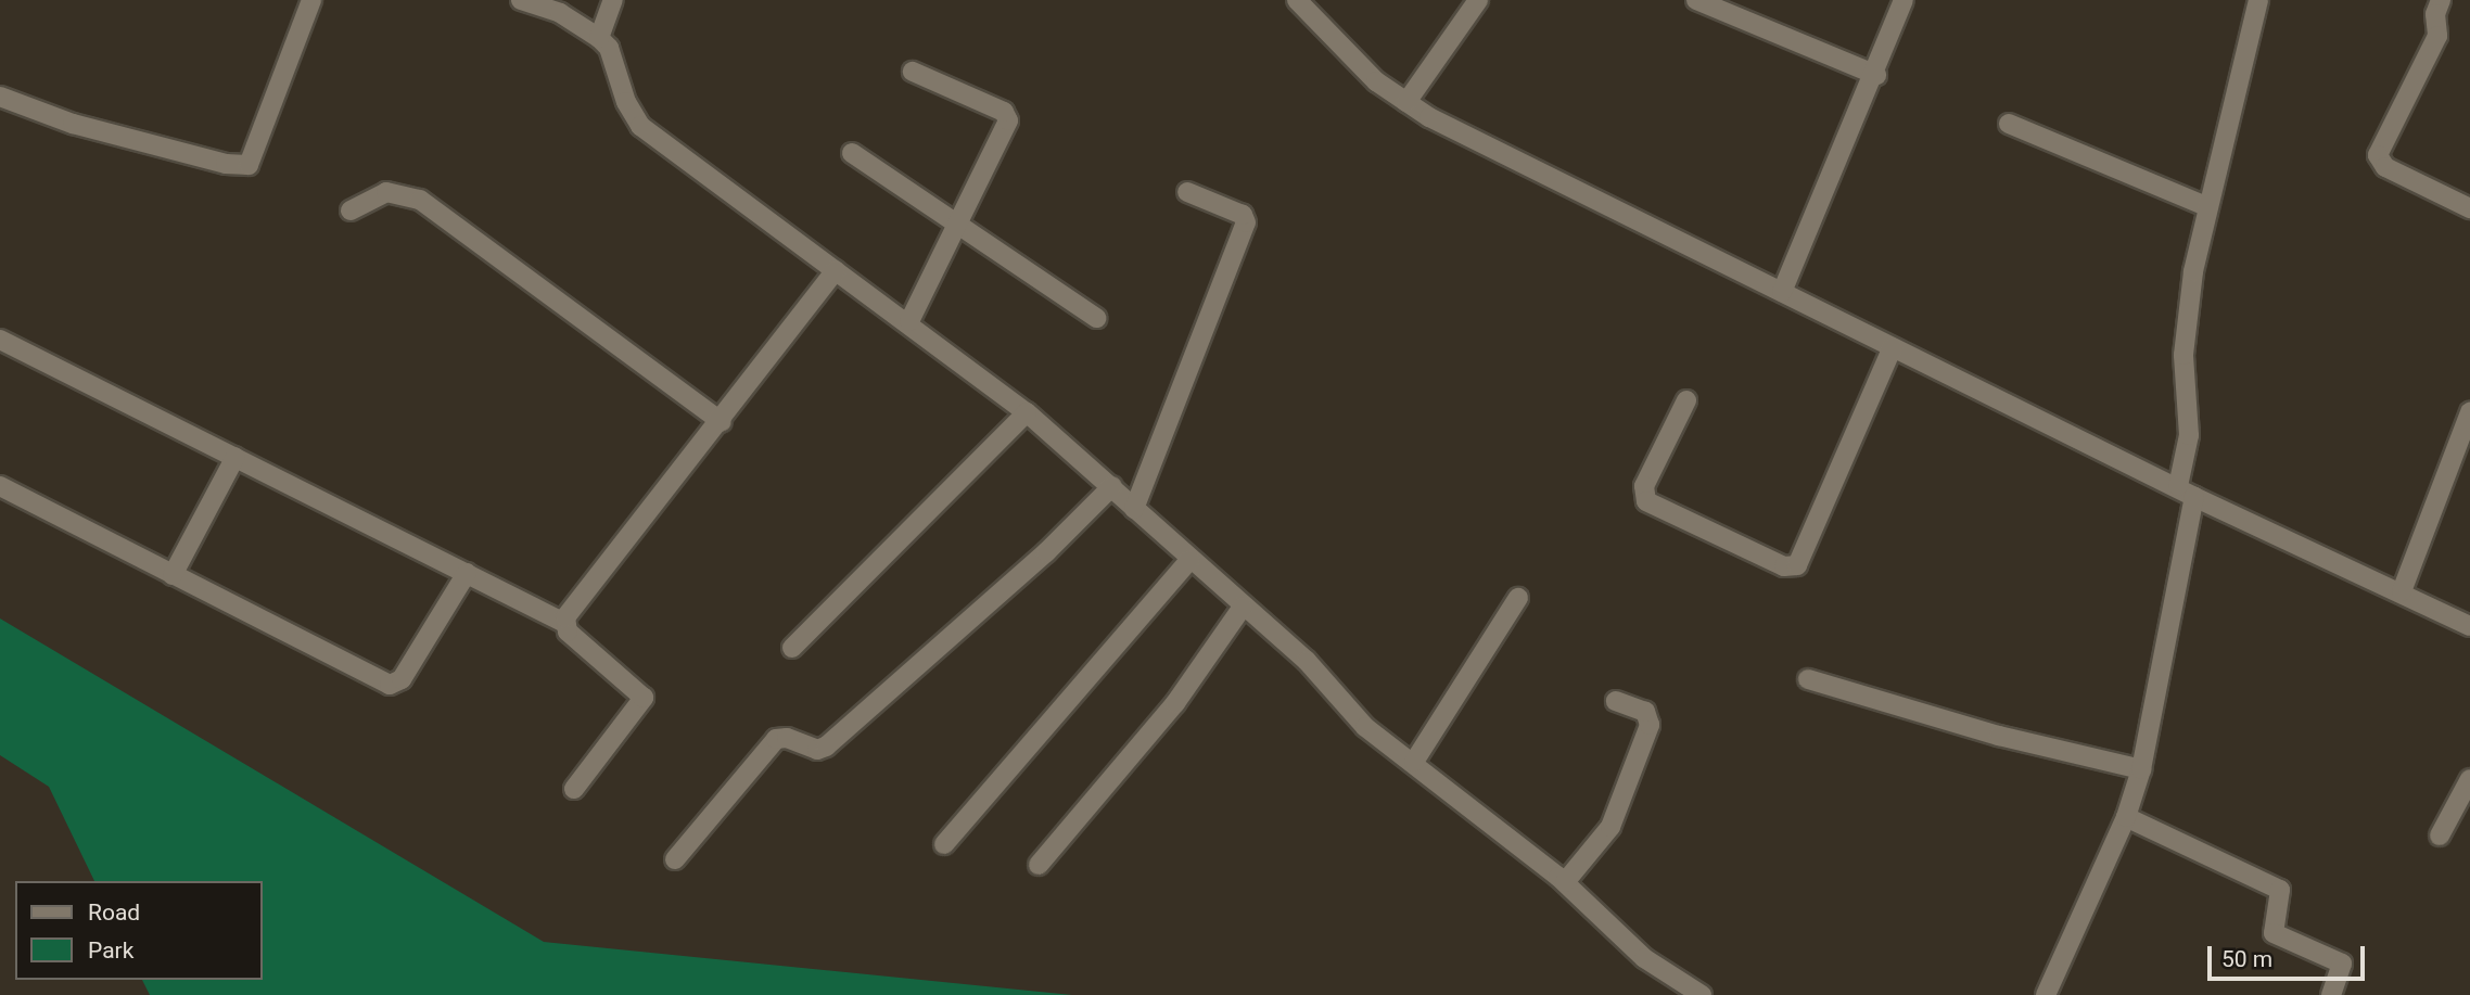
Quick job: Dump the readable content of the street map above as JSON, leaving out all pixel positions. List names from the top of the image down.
{
  "legend": ["Road", "Park"],
  "scale_bar": "50 m"
}
